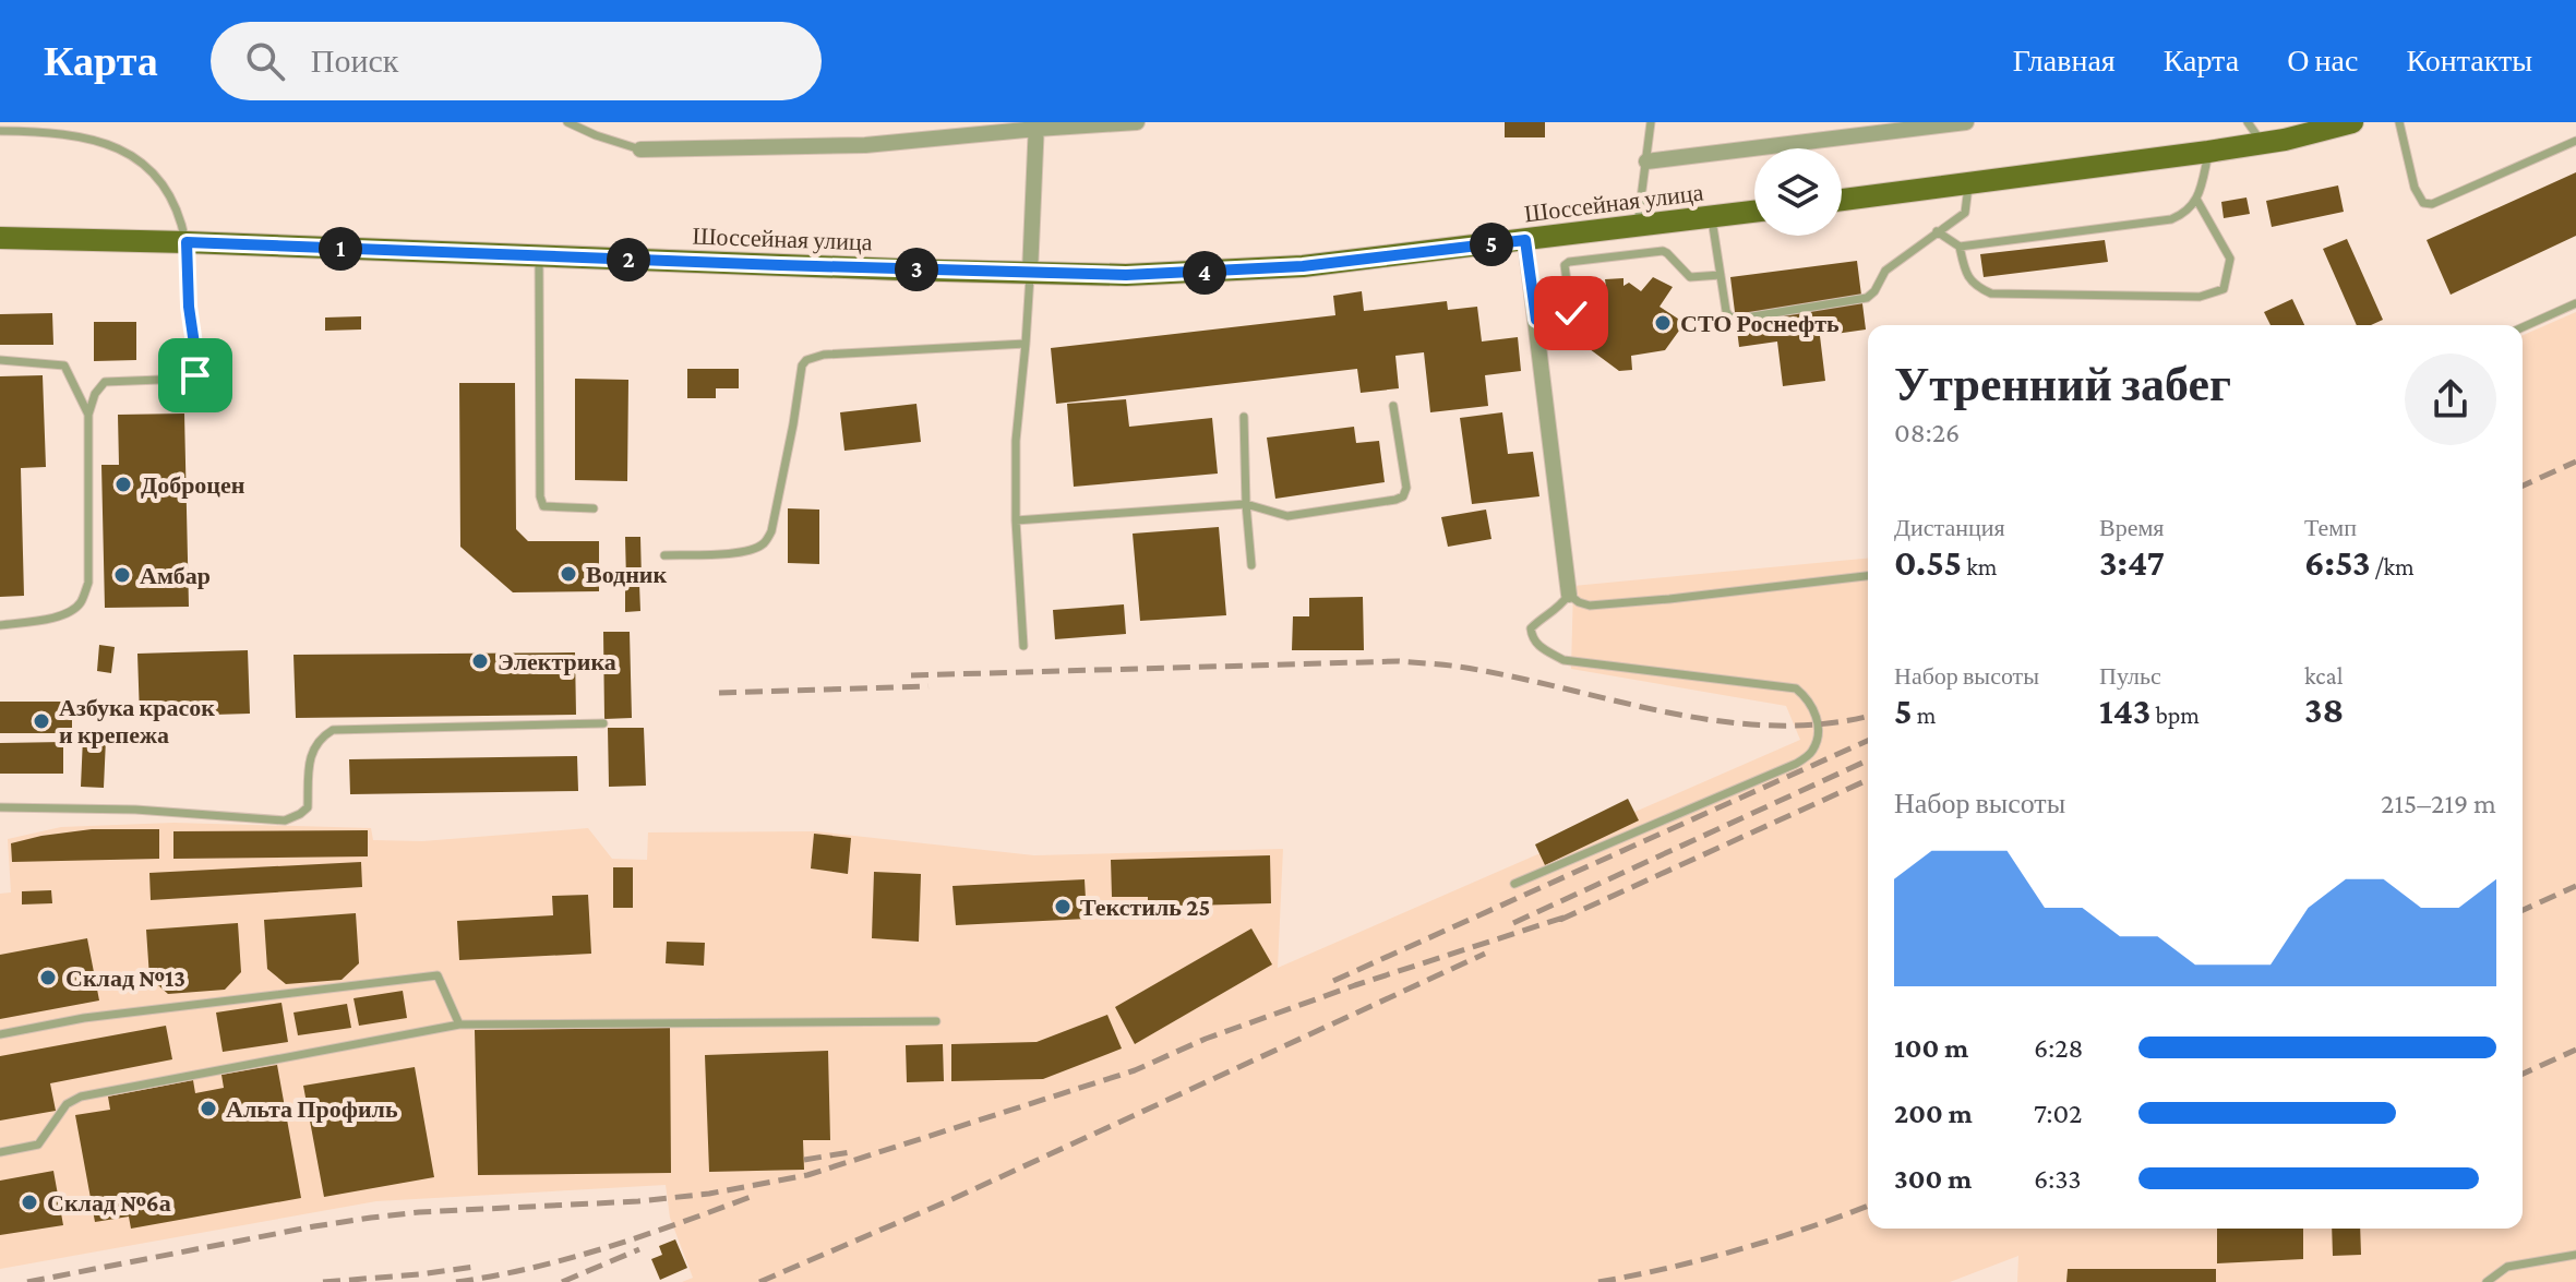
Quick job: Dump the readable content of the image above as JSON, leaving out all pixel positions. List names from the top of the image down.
{
  "streets": {
    "main road": ["Шоссейная улица"]
  },
  "places": [
    "СТО Роснефть",
    "Доброцен",
    "Водник",
    "Амбар",
    "Электрика",
    "Азбука красок и крепежа",
    "Текстиль 25",
    "Склад №13",
    "Альта Профиль",
    "Склад №6а"
  ],
  "page": {
    "header": "Карта",
    "search": "Поиск",
    "nav": [
      "Главная",
      "Карта",
      "О нас",
      "Контакты"
    ],
    "pins": [
      "5",
      "1",
      "2",
      "3",
      "4"
    ],
    "heading": ["Утренний забег", "08:26"],
    "stats": [
      ["Дистанция", "0.55 km"],
      ["Время", "3:47"],
      ["Темп", "6:53 /km"],
      ["Набор высоты", "5 m"],
      ["Пульс", "143 bpm"],
      ["kcal", "38"]
    ],
    "chart": ["Набор высоты", "215–219 m"],
    "list": [
      {
        "name": "100 m",
        "note": "6:28"
      },
      {
        "name": "200 m",
        "note": "7:02"
      },
      {
        "name": "300 m",
        "note": "6:33"
      }
    ]
  }
}
